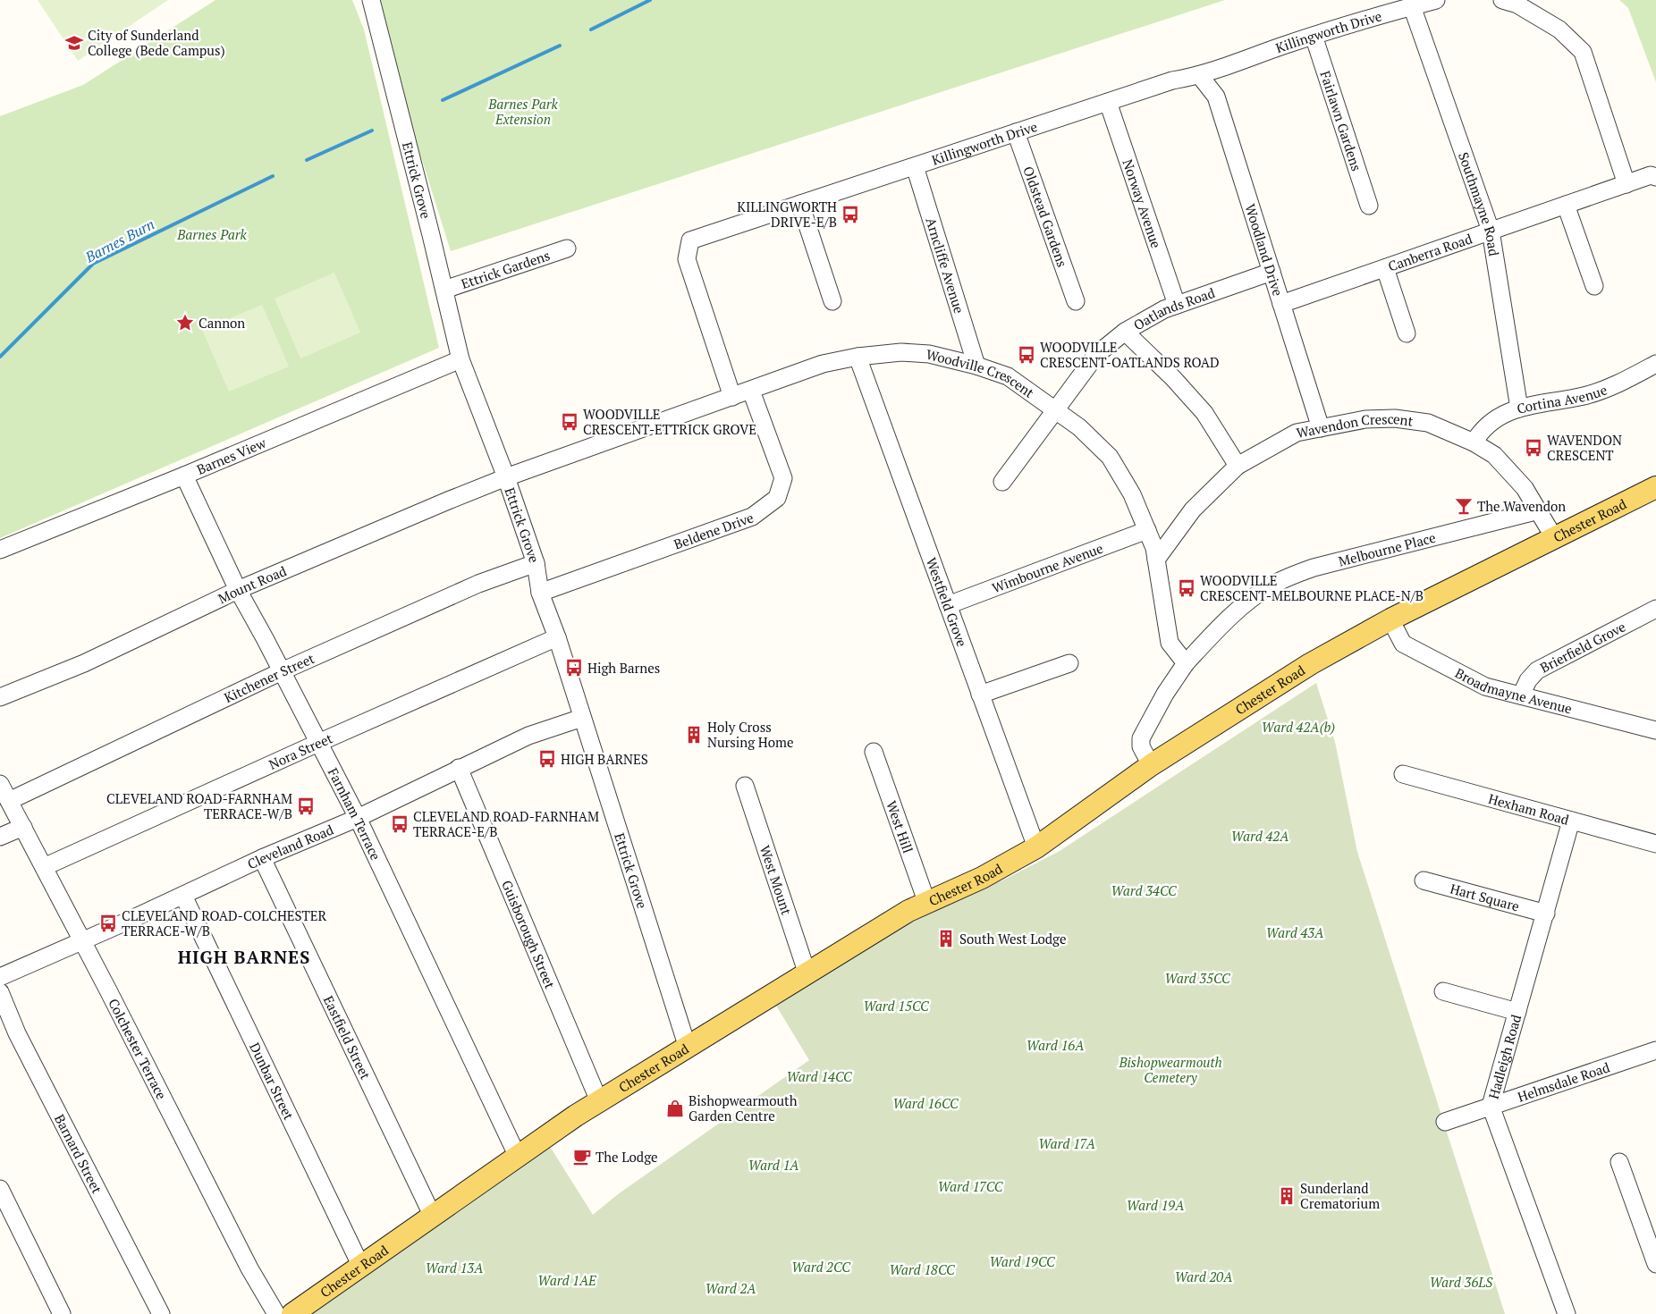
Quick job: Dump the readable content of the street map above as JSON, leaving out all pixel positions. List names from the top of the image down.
{
  "streets": {
    "main road": ["Chester Road"],
    "street": [
      "Killingworth Drive",
      "Fairlawn Gardens",
      "Ettrick Grove",
      "Norway Avenue",
      "Southmayne Road",
      "Oldstead Gardens",
      "Woodland Drive",
      "Canberra Road",
      "Arncliffe Avenue",
      "Ettrick Gardens",
      "Oatlands Road",
      "Woodville Crescent",
      "Cortina Avenue",
      "Wavendon Crescent",
      "Barnes View",
      "Beldene Drive",
      "Melbourne Place",
      "Wimbourne Avenue",
      "Mount Road",
      "Westfield Grove",
      "Brierfield Grove",
      "Kitchener Street",
      "Broadmayne Avenue",
      "Nora Street",
      "Hexham Road",
      "Farnham Terrace",
      "West Hill",
      "Cleveland Road",
      "West Mount",
      "Hart Square",
      "Guisborough Street",
      "Eastfield Street",
      "Colchester Terrace",
      "Hadleigh Road",
      "Dunbar Street",
      "Helmsdale Road",
      "Barnard Street"
    ]
  },
  "crossings": [
    ["Killingworth Drive", "Fairlawn Gardens"],
    ["Killingworth Drive", "Norway Avenue"],
    ["Killingworth Drive", "Southmayne Road"],
    ["Killingworth Drive", "Oldstead Gardens"],
    ["Killingworth Drive", "Woodland Drive"],
    ["Killingworth Drive", "Arncliffe Avenue"],
    ["Killingworth Drive", "Woodville Crescent"],
    ["Ettrick Grove", "Ettrick Gardens"],
    ["Ettrick Grove", "Woodville Crescent"],
    ["Ettrick Grove", "Barnes View"],
    ["Ettrick Grove", "Chester Road"],
    ["Ettrick Grove", "Beldene Drive"],
    ["Ettrick Grove", "Mount Road"],
    ["Ettrick Grove", "Kitchener Street"],
    ["Ettrick Grove", "Nora Street"],
    ["Ettrick Grove", "Cleveland Road"],
    ["Norway Avenue", "Oatlands Road"],
    ["Southmayne Road", "Canberra Road"],
    ["Southmayne Road", "Cortina Avenue"],
    ["Woodland Drive", "Canberra Road"],
    ["Woodland Drive", "Oatlands Road"],
    ["Woodland Drive", "Wavendon Crescent"],
    ["Arncliffe Avenue", "Woodville Crescent"],
    ["Oatlands Road", "Woodville Crescent"],
    ["Woodville Crescent", "Wavendon Crescent"],
    ["Woodville Crescent", "Beldene Drive"],
    ["Woodville Crescent", "Melbourne Place"],
    ["Woodville Crescent", "Wimbourne Avenue"],
    ["Woodville Crescent", "Mount Road"],
    ["Woodville Crescent", "Westfield Grove"],
    ["Cortina Avenue", "Wavendon Crescent"],
    ["Wavendon Crescent", "Chester Road"],
    ["Wavendon Crescent", "Melbourne Place"],
    ["Barnes View", "Farnham Terrace"],
    ["Chester Road", "Westfield Grove"],
    ["Chester Road", "Broadmayne Avenue"],
    ["Chester Road", "Farnham Terrace"],
    ["Chester Road", "West Hill"],
    ["Chester Road", "West Mount"],
    ["Chester Road", "Guisborough Street"],
    ["Chester Road", "Eastfield Street"],
    ["Chester Road", "Dunbar Street"],
    ["Wimbourne Avenue", "Westfield Grove"],
    ["Mount Road", "Farnham Terrace"],
    ["Brierfield Grove", "Broadmayne Avenue"],
    ["Kitchener Street", "Farnham Terrace"],
    ["Kitchener Street", "Colchester Terrace"],
    ["Nora Street", "Farnham Terrace"],
    ["Nora Street", "Colchester Terrace"],
    ["Hexham Road", "Hadleigh Road"],
    ["Farnham Terrace", "Cleveland Road"],
    ["Cleveland Road", "Guisborough Street"],
    ["Cleveland Road", "Eastfield Street"],
    ["Cleveland Road", "Colchester Terrace"],
    ["Cleveland Road", "Dunbar Street"],
    ["Hart Square", "Hadleigh Road"],
    ["Hadleigh Road", "Helmsdale Road"]
  ],
  "districts": ["HIGH BARNES"],
  "water": ["Barnes Burn"],
  "parks": [
    "Barnes Park Extension",
    "Barnes Park",
    "Ward 42A(b)",
    "Ward 42A",
    "Ward 34CC",
    "Ward 43A",
    "Ward 35CC",
    "Ward 15CC",
    "Ward 16A",
    "Bishopwearmouth Cemetery",
    "Ward 14CC",
    "Ward 16CC",
    "Ward 17A",
    "Ward 1A",
    "Ward 17CC",
    "Ward 19A",
    "Ward 19CC",
    "Ward 2CC",
    "Ward 13A",
    "Ward 18CC",
    "Ward 20A",
    "Ward 1AE",
    "Ward 36LS",
    "Ward 2A"
  ],
  "places": {
    "school or university": ["City of Sunderland College (Bede Campus)"],
    "bus stop": [
      "KILLINGWORTH DRIVE-E/B",
      "WOODVILLE CRESCENT-OATLANDS ROAD",
      "WOODVILLE CRESCENT-ETTRICK GROVE",
      "WAVENDON CRESCENT",
      "WOODVILLE CRESCENT-MELBOURNE PLACE-N/B",
      "High Barnes",
      "HIGH BARNES",
      "CLEVELAND ROAD-FARNHAM TERRACE-W/B",
      "CLEVELAND ROAD-FARNHAM TERRACE-E/B",
      "CLEVELAND ROAD-COLCHESTER TERRACE-W/B"
    ],
    "place": ["Cannon"],
    "bar": ["The Wavendon"],
    "building": ["Holy Cross Nursing Home", "South West Lodge", "Sunderland Crematorium"],
    "shop": ["Bishopwearmouth Garden Centre"],
    "cafe": ["The Lodge"]
  }
}
